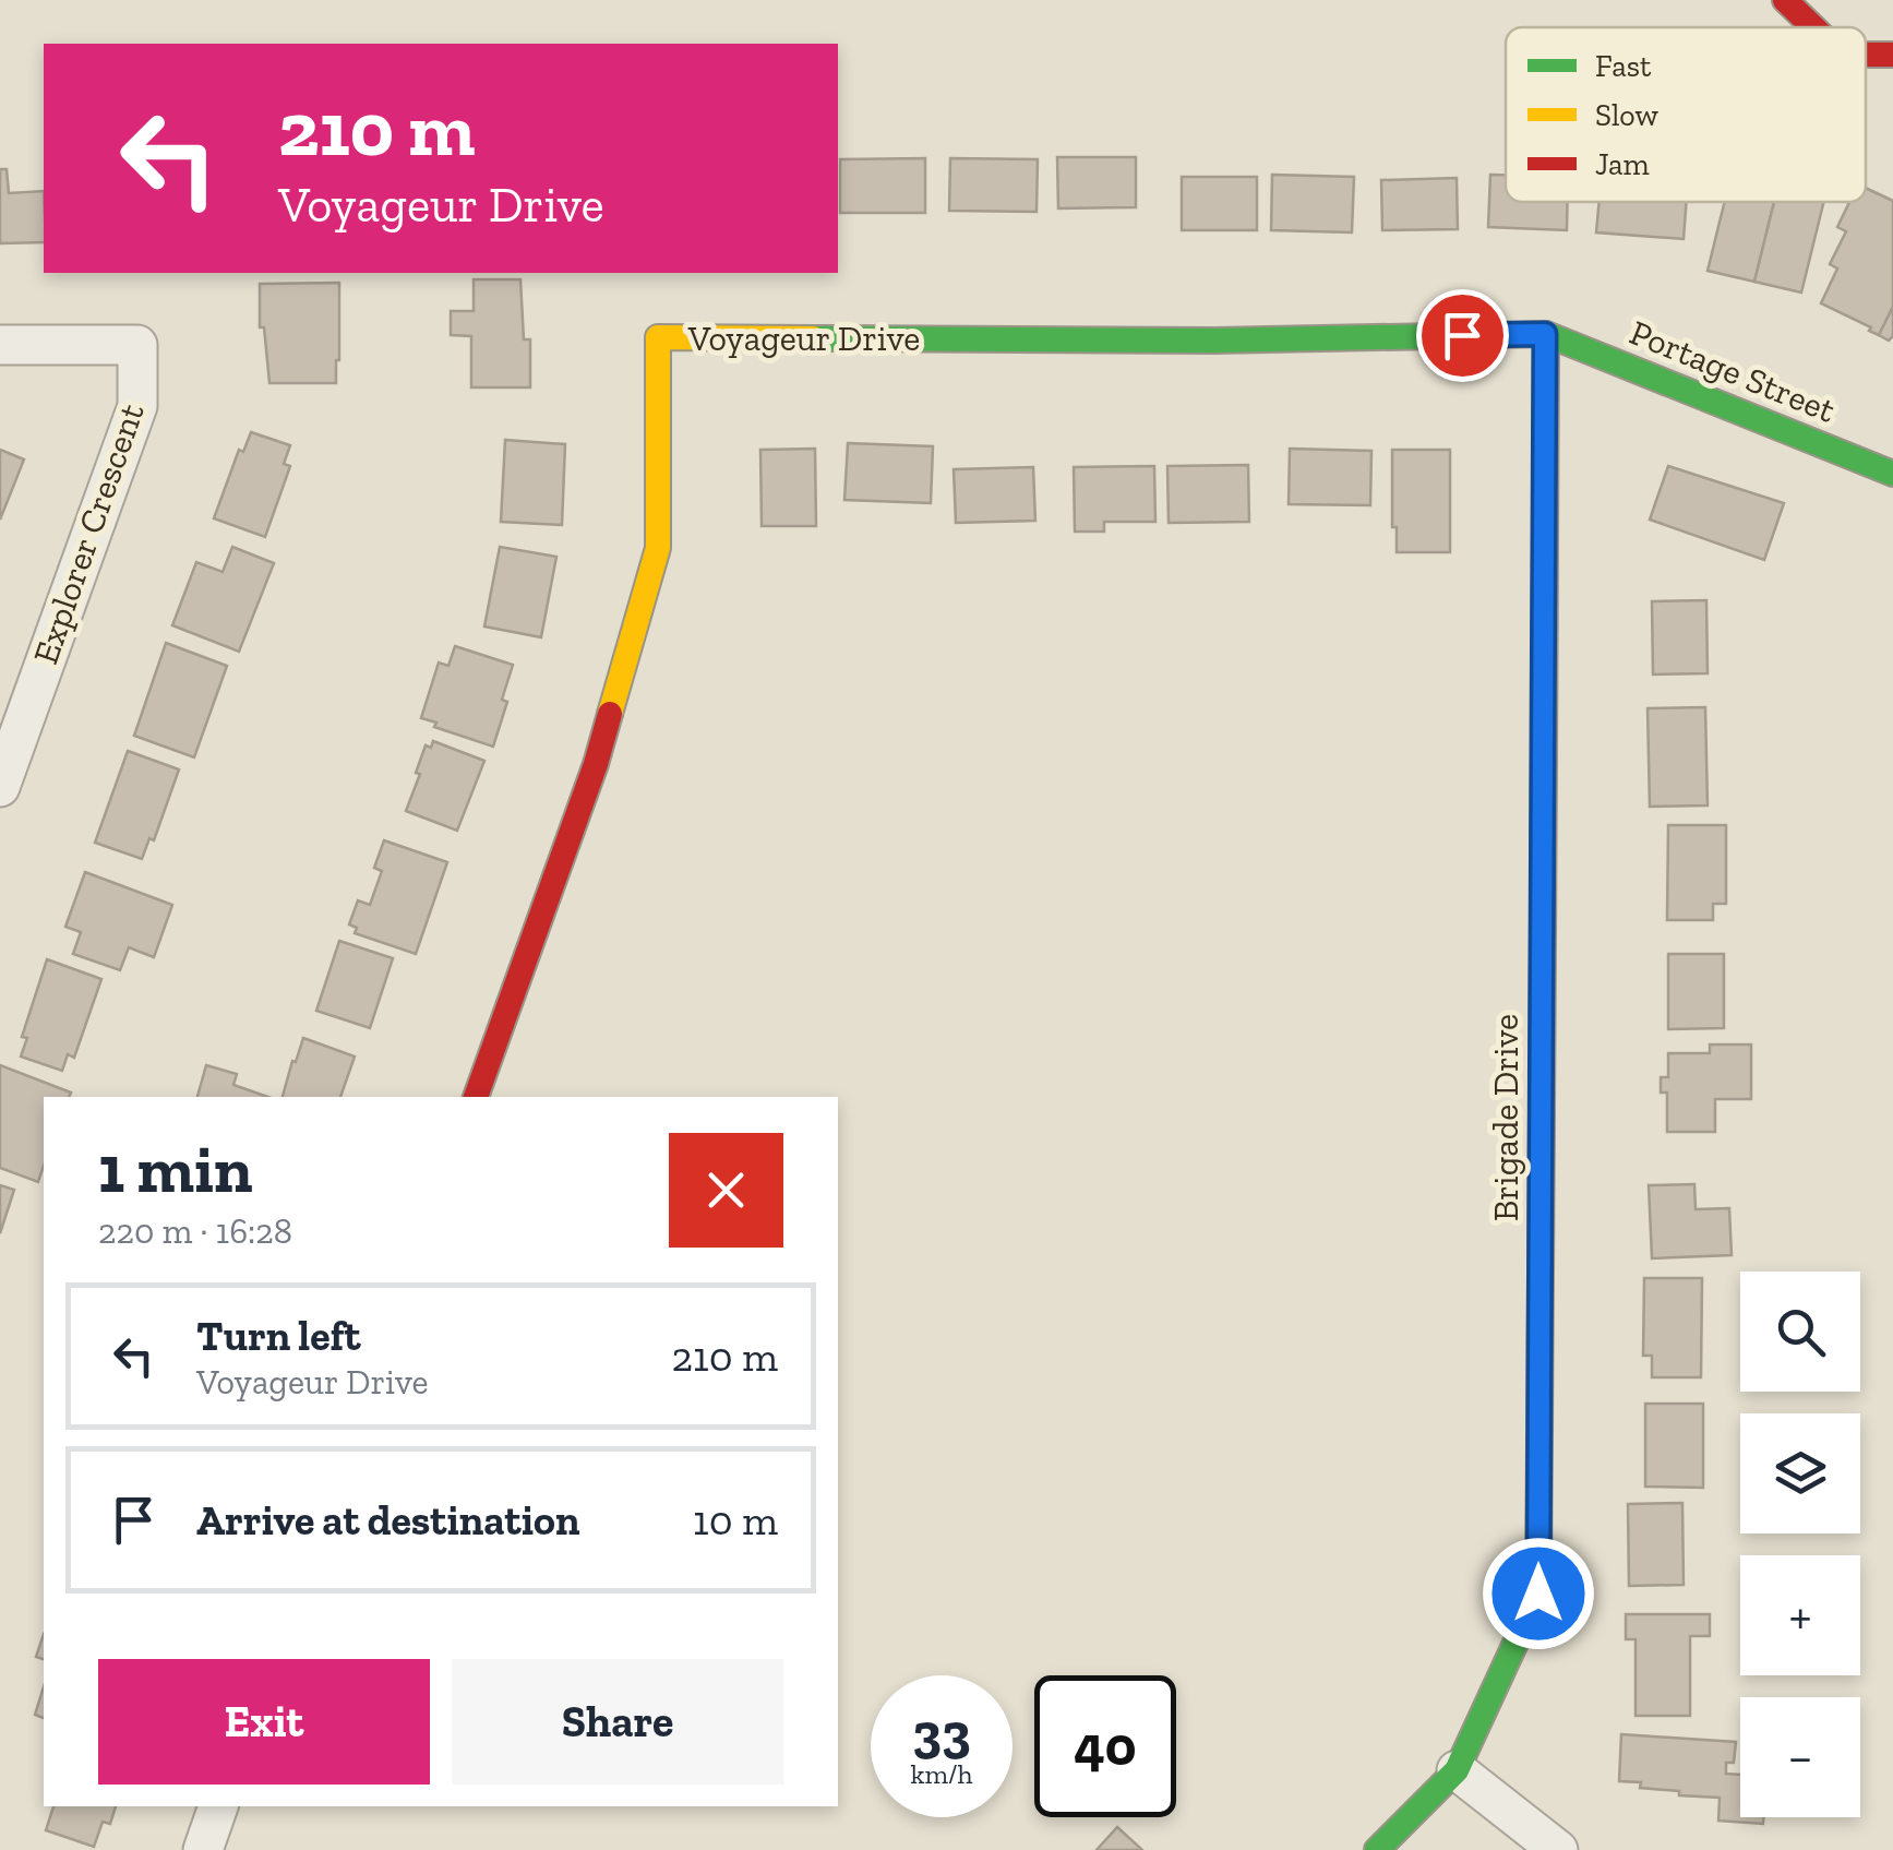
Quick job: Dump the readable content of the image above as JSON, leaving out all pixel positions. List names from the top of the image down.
{
  "streets": {
    "street": [
      "Voyageur Drive",
      "Portage Street",
      "Explorer Crescent",
      "Brigade Drive"
    ]
  },
  "crossings": [
    ["Voyageur Drive", "Portage Street"],
    ["Voyageur Drive", "Brigade Drive"],
    ["Portage Street", "Brigade Drive"]
  ],
  "legend": ["Fast", "Slow", "Jam"],
  "page": {
    "turn": ["210 m", "Voyageur Drive"],
    "heading": ["1 min", "220 m · 16:28"],
    "map_buttons": ["+", "−"],
    "list": [
      {
        "name": "Turn left",
        "note": "Voyageur Drive",
        "value": "210 m"
      },
      {
        "name": "Arrive at destination",
        "value": "10 m"
      }
    ],
    "buttons": ["Exit", "Share"],
    "speed": "33 km/h",
    "limit": "40"
  }
}
